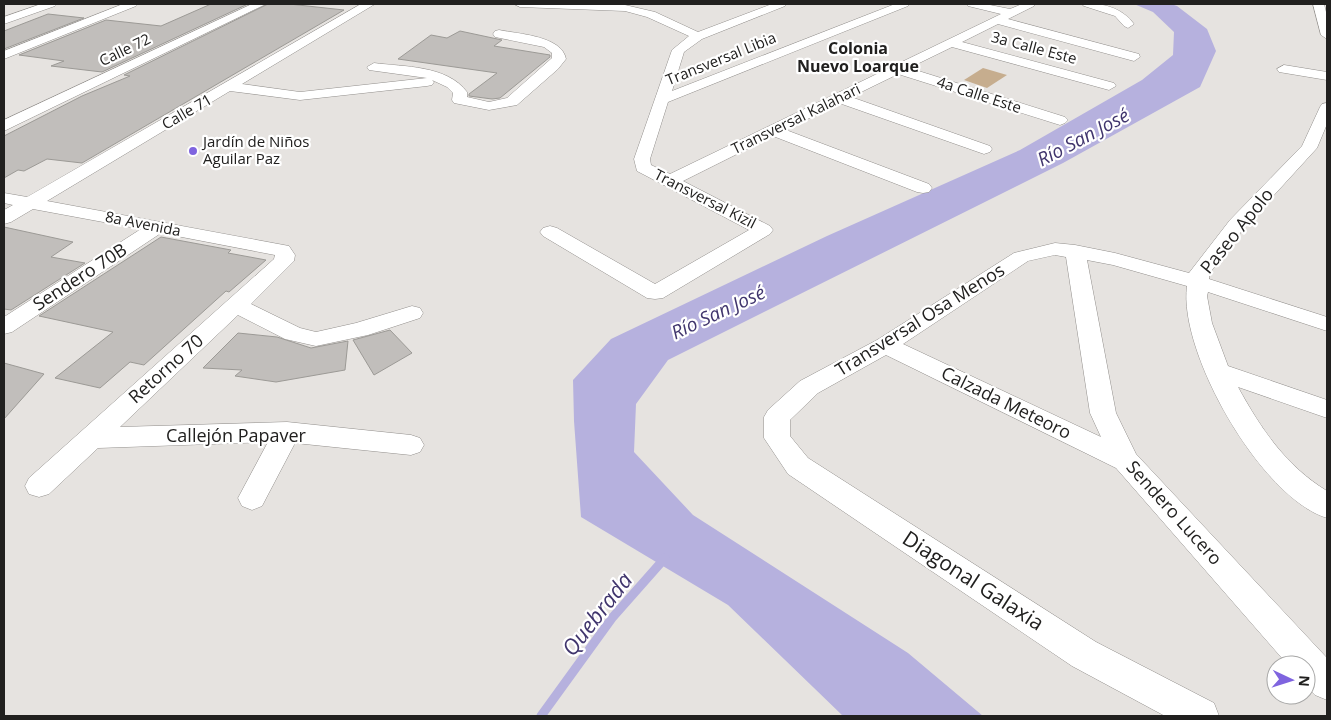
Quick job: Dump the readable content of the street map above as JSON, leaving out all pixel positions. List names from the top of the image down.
{
  "streets": {
    "street": [
      "3a Calle Este",
      "Calle 72",
      "Transversal Libia",
      "4a Calle Este",
      "Calle 71",
      "Transversal Kalahari",
      "Transversal Kizil",
      "8a Avenida",
      "Paseo Apolo",
      "Sendero 70B",
      "Transversal Osa Menos",
      "Retorno 70",
      "Calzada Meteoro",
      "Callejón Papaver",
      "Sendero Lucero",
      "Diagonal Galaxia"
    ]
  },
  "crossings": [
    ["3a Calle Este", "Transversal Kalahari"],
    ["Transversal Libia", "Transversal Kizil"],
    ["4a Calle Este", "Transversal Kalahari"],
    ["Calle 71", "8a Avenida"],
    ["Transversal Kalahari", "Transversal Kizil"],
    ["8a Avenida", "Sendero 70B"],
    ["8a Avenida", "Retorno 70"],
    ["Paseo Apolo", "Transversal Osa Menos"],
    ["Transversal Osa Menos", "Calzada Meteoro"],
    ["Transversal Osa Menos", "Sendero Lucero"],
    ["Transversal Osa Menos", "Diagonal Galaxia"],
    ["Retorno 70", "Callejón Papaver"],
    ["Calzada Meteoro", "Sendero Lucero"]
  ],
  "districts": ["Colonia Nuevo Loarque"],
  "water": ["Río San José", "Quebrada"],
  "places": ["Jardín de Niños Aguilar Paz"],
  "north": "right"
}
